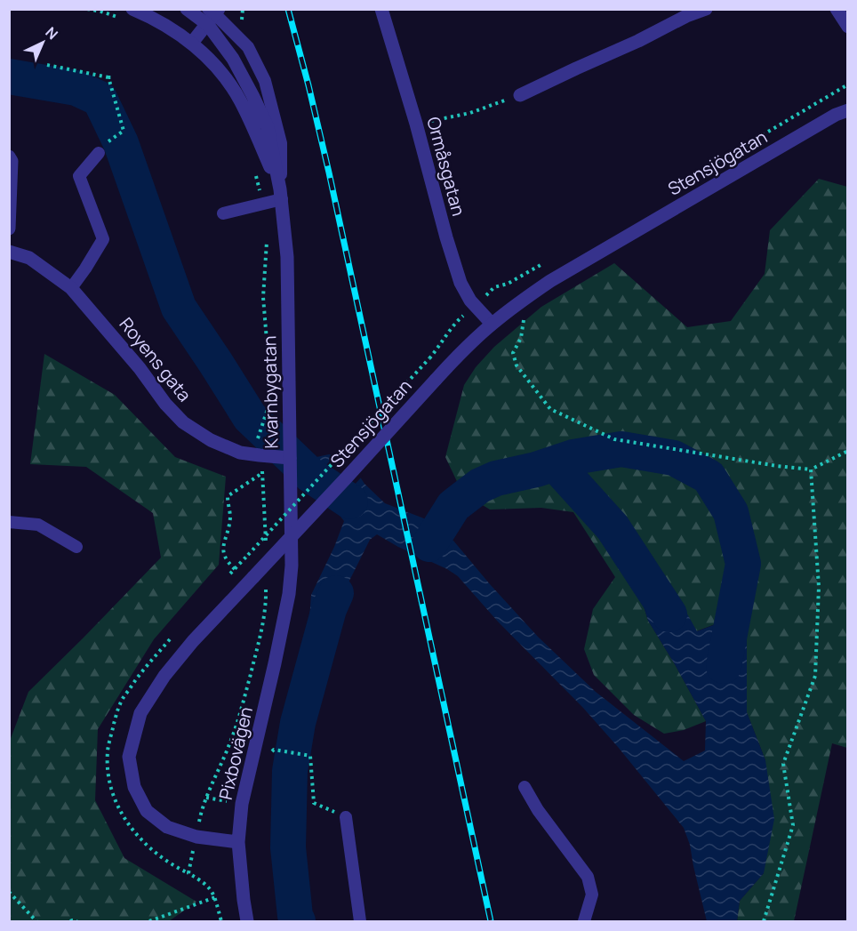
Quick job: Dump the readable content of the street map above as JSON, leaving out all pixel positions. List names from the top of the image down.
{
  "streets": {
    "street": [
      "Stensjögatan",
      "Ormåsgatan",
      "Royens gata",
      "Kvarnbygatan",
      "Pixbovägen"
    ]
  },
  "crossings": [
    ["Stensjögatan", "Ormåsgatan"],
    ["Stensjögatan", "Pixbovägen"],
    ["Royens gata", "Kvarnbygatan"],
    ["Kvarnbygatan", "Pixbovägen"]
  ],
  "north": "top right"
}
